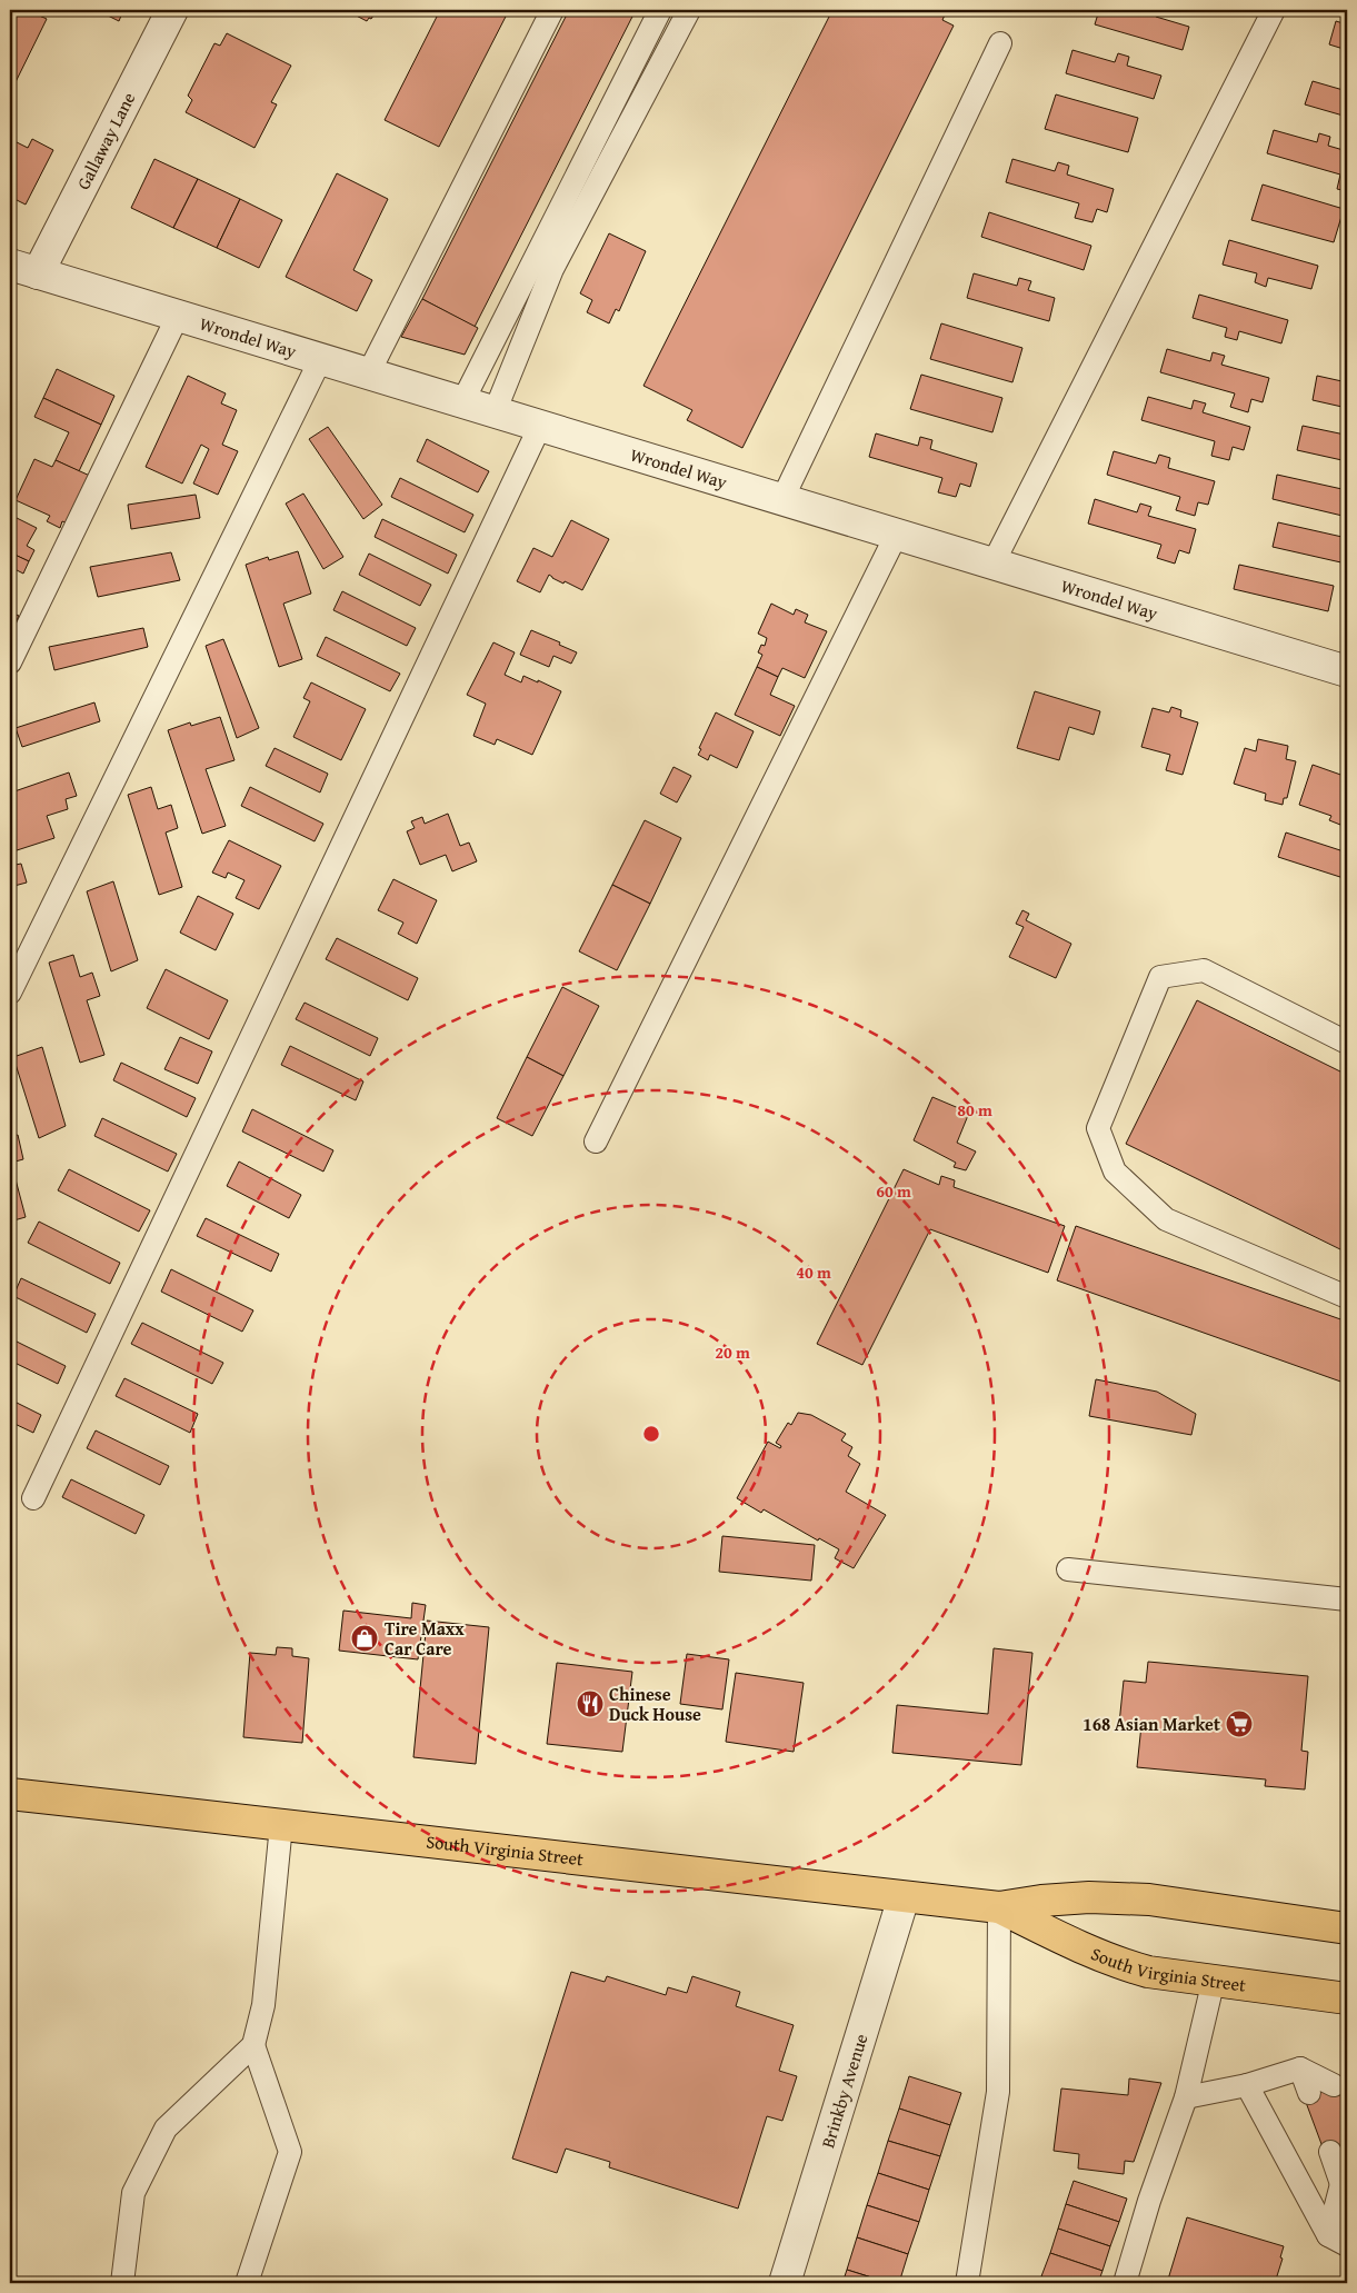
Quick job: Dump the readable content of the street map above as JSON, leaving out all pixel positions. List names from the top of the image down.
{
  "streets": {
    "main road": ["South Virginia Street"],
    "street": ["Gallaway Lane", "Wrondel Way", "Brinkby Avenue"]
  },
  "crossings": [
    ["Gallaway Lane", "Wrondel Way"],
    ["South Virginia Street", "Brinkby Avenue"]
  ],
  "places": {
    "shop": ["Tire Maxx Car Care"],
    "restaurant": ["Chinese Duck House"],
    "supermarket": ["168 Asian Market"]
  },
  "rings": [
    "80 m",
    "60 m",
    "40 m",
    "20 m"
  ]
}
